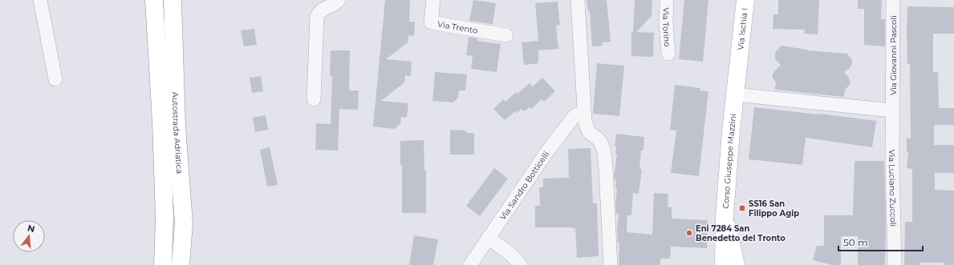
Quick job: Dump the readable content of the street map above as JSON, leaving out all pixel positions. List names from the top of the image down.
{
  "streets": {
    "main road": ["Via Ischia I", "Autostrada Adriatica", "Corso Giuseppe Mazzini"],
    "street": [
      "Via Trento",
      "Via Torino",
      "Via Giovanni Pascoli",
      "Via Sandro Botticelli",
      "Via Luciano Zuccoli"
    ]
  },
  "crossings": [
    ["Via Ischia I", "Corso Giuseppe Mazzini"],
    ["Via Giovanni Pascoli", "Via Luciano Zuccoli"]
  ],
  "places": {
    "transit": ["SS16 San Filippo Agip"],
    "other": ["Eni 7284 San Benedetto del Tronto"]
  },
  "scale_bar": "50 m",
  "north": "top"
}
